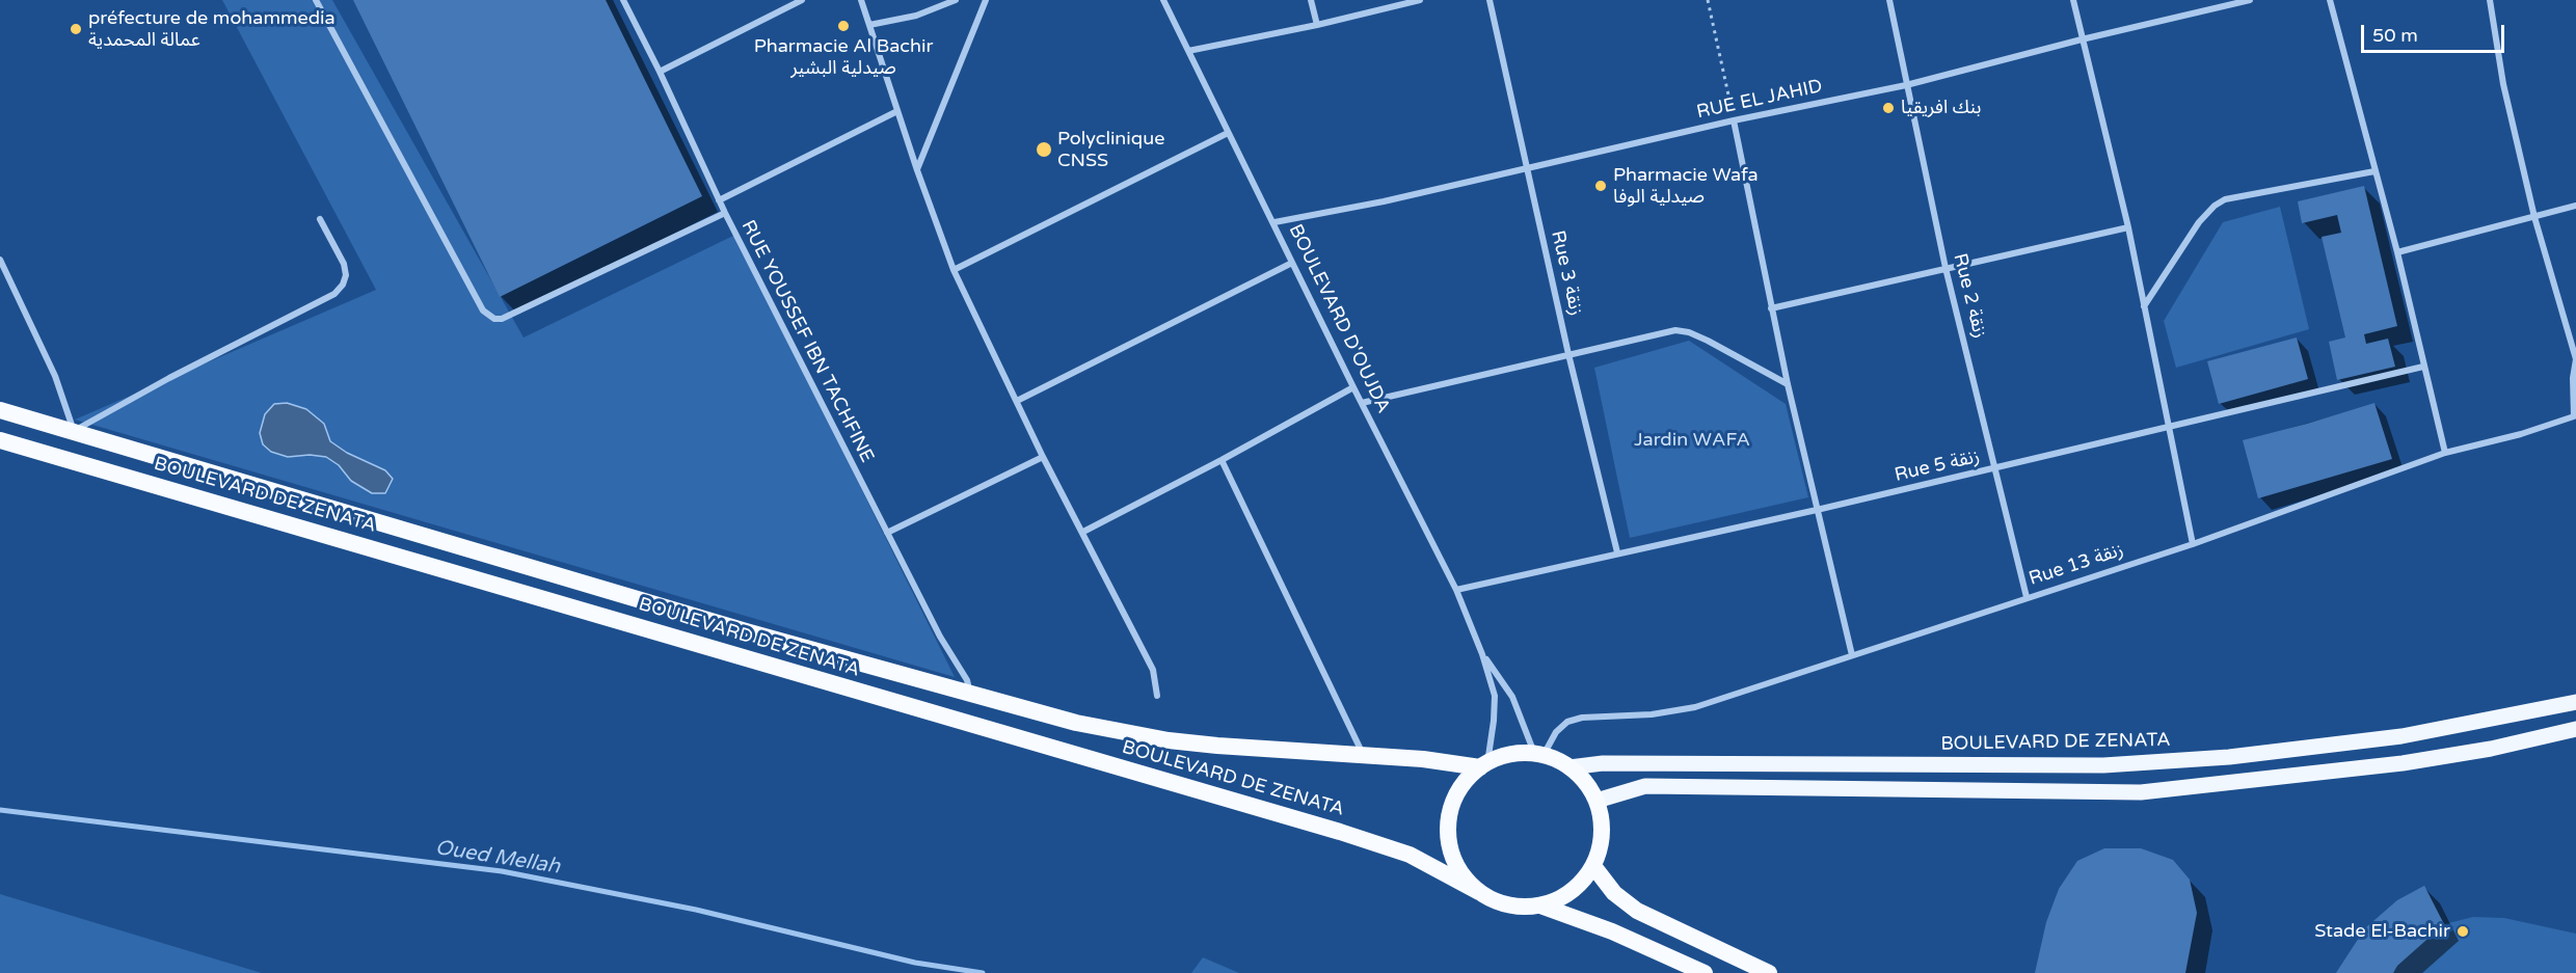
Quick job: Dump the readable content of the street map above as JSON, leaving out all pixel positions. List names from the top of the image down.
{
  "streets": {
    "highway": ["BOULEVARD DE ZENATA"],
    "street": [
      "RUE EL JAHID",
      "Rue 3 زنقة",
      "Rue 2 زنقة",
      "BOULEVARD D'OUJDA",
      "RUE YOUSSEF IBN TACHFINE",
      "Rue 5 زنقة",
      "Rue 13 زنقة"
    ]
  },
  "crossings": [
    ["RUE EL JAHID", "Rue 3 زنقة"],
    ["RUE EL JAHID", "Rue 2 زنقة"],
    ["RUE EL JAHID", "BOULEVARD D'OUJDA"],
    ["Rue 3 زنقة", "Rue 5 زنقة"],
    ["Rue 2 زنقة", "Rue 5 زنقة"],
    ["Rue 2 زنقة", "Rue 13 زنقة"],
    ["BOULEVARD D'OUJDA", "Rue 5 زنقة"],
    ["BOULEVARD D'OUJDA", "BOULEVARD DE ZENATA"],
    ["BOULEVARD D'OUJDA", "Rue 13 زنقة"],
    ["RUE YOUSSEF IBN TACHFINE", "BOULEVARD DE ZENATA"],
    ["BOULEVARD DE ZENATA", "Rue 13 زنقة"]
  ],
  "water": ["Oued Mellah"],
  "parks": ["Jardin WAFA"],
  "places": [
    "Pharmacie Al Bachir صيدلية البشير",
    "préfecture de mohammedia عمالة المحمدية",
    "بنك افريقيا",
    "Polyclinique CNSS",
    "Pharmacie Wafa صيدلية الوفا",
    "Stade El-Bachir"
  ],
  "scale_bar": "50 m"
}
